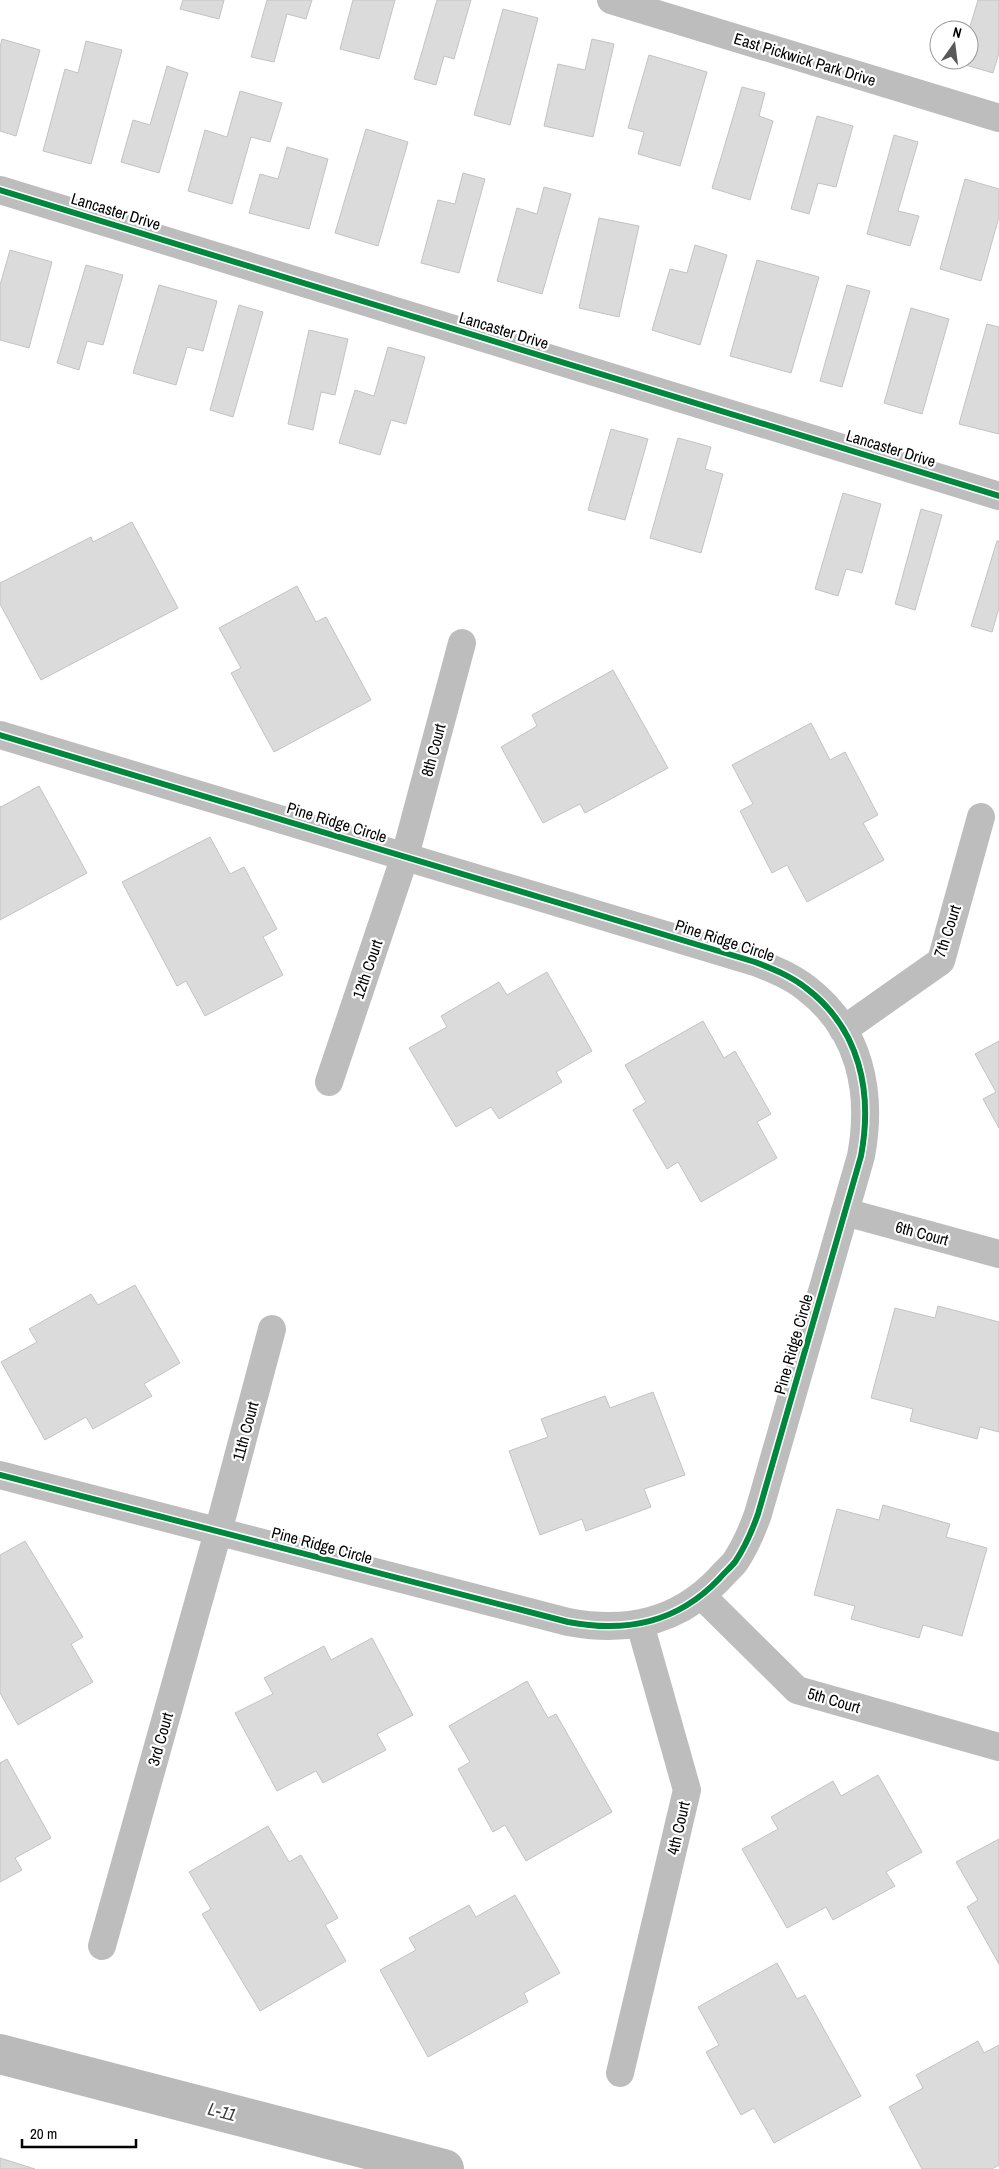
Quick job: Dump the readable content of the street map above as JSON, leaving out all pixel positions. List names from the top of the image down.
{
  "streets": {
    "street": [
      "East Pickwick Park Drive",
      "Lancaster Drive",
      "8th Court",
      "Pine Ridge Circle",
      "7th Court",
      "12th Court",
      "6th Court",
      "11th Court",
      "5th Court",
      "3rd Court",
      "4th Court"
    ]
  },
  "crossings": [
    ["8th Court", "Pine Ridge Circle"],
    ["8th Court", "12th Court"],
    ["Pine Ridge Circle", "7th Court"],
    ["Pine Ridge Circle", "12th Court"],
    ["Pine Ridge Circle", "6th Court"],
    ["Pine Ridge Circle", "11th Court"],
    ["Pine Ridge Circle", "5th Court"],
    ["Pine Ridge Circle", "3rd Court"],
    ["Pine Ridge Circle", "4th Court"],
    ["11th Court", "3rd Court"]
  ],
  "water": ["L-11"],
  "scale_bar": "20 m",
  "north": "top"
}
